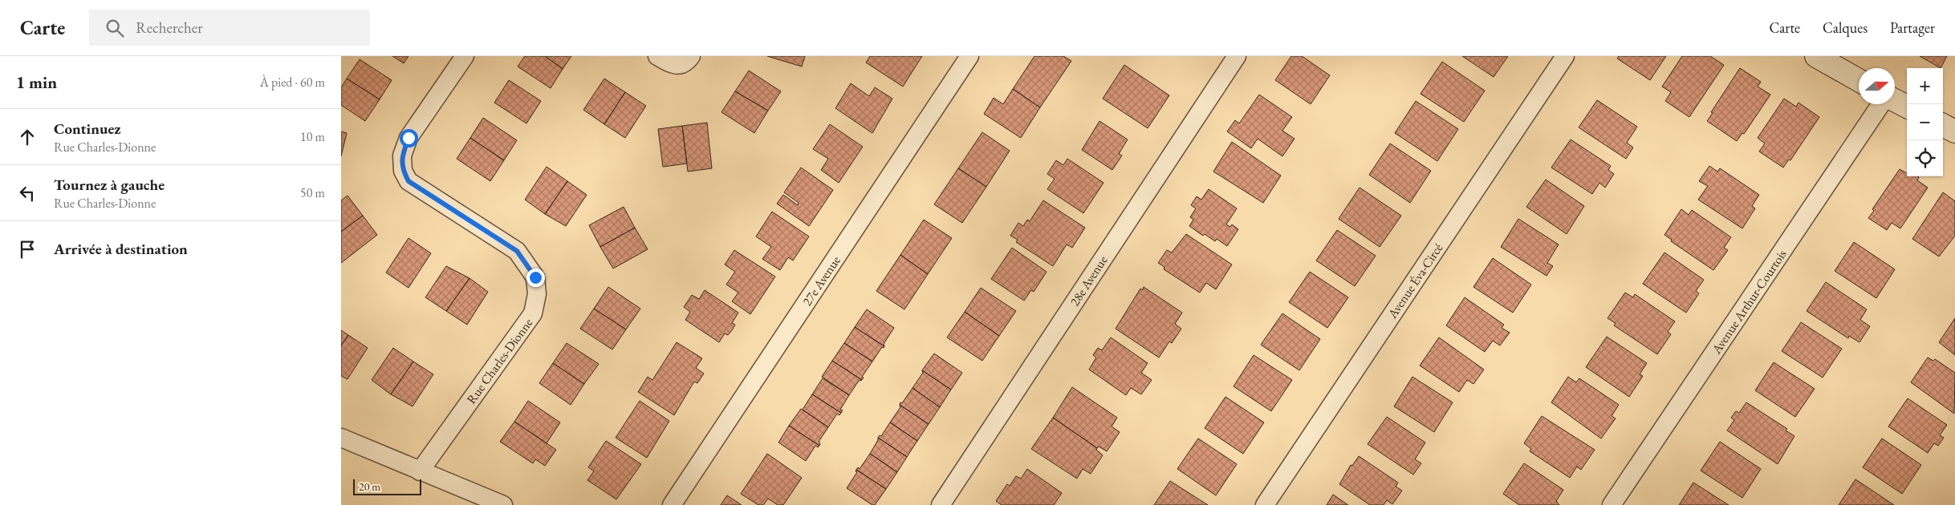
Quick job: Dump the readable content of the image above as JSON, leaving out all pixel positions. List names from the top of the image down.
{
  "streets": {
    "street": [
      "27e Avenue",
      "28e Avenue",
      "Avenue Éva-Circé",
      "Avenue Arthur-Courtois",
      "Rue Charles-Dionne"
    ]
  },
  "scale_bar": "20 m",
  "north": "right",
  "page": {
    "header": "Carte",
    "search": "Rechercher",
    "nav": ["Carte", "Calques", "Partager"],
    "heading": ["1 min", "À pied · 60 m"],
    "map_buttons": ["+", "−"],
    "list": [
      ["Continuez", "Rue Charles-Dionne", "10 m"],
      ["Tournez à gauche", "Rue Charles-Dionne", "50 m"],
      "Arrivée à destination"
    ],
    "scale": "20 m"
  }
}
